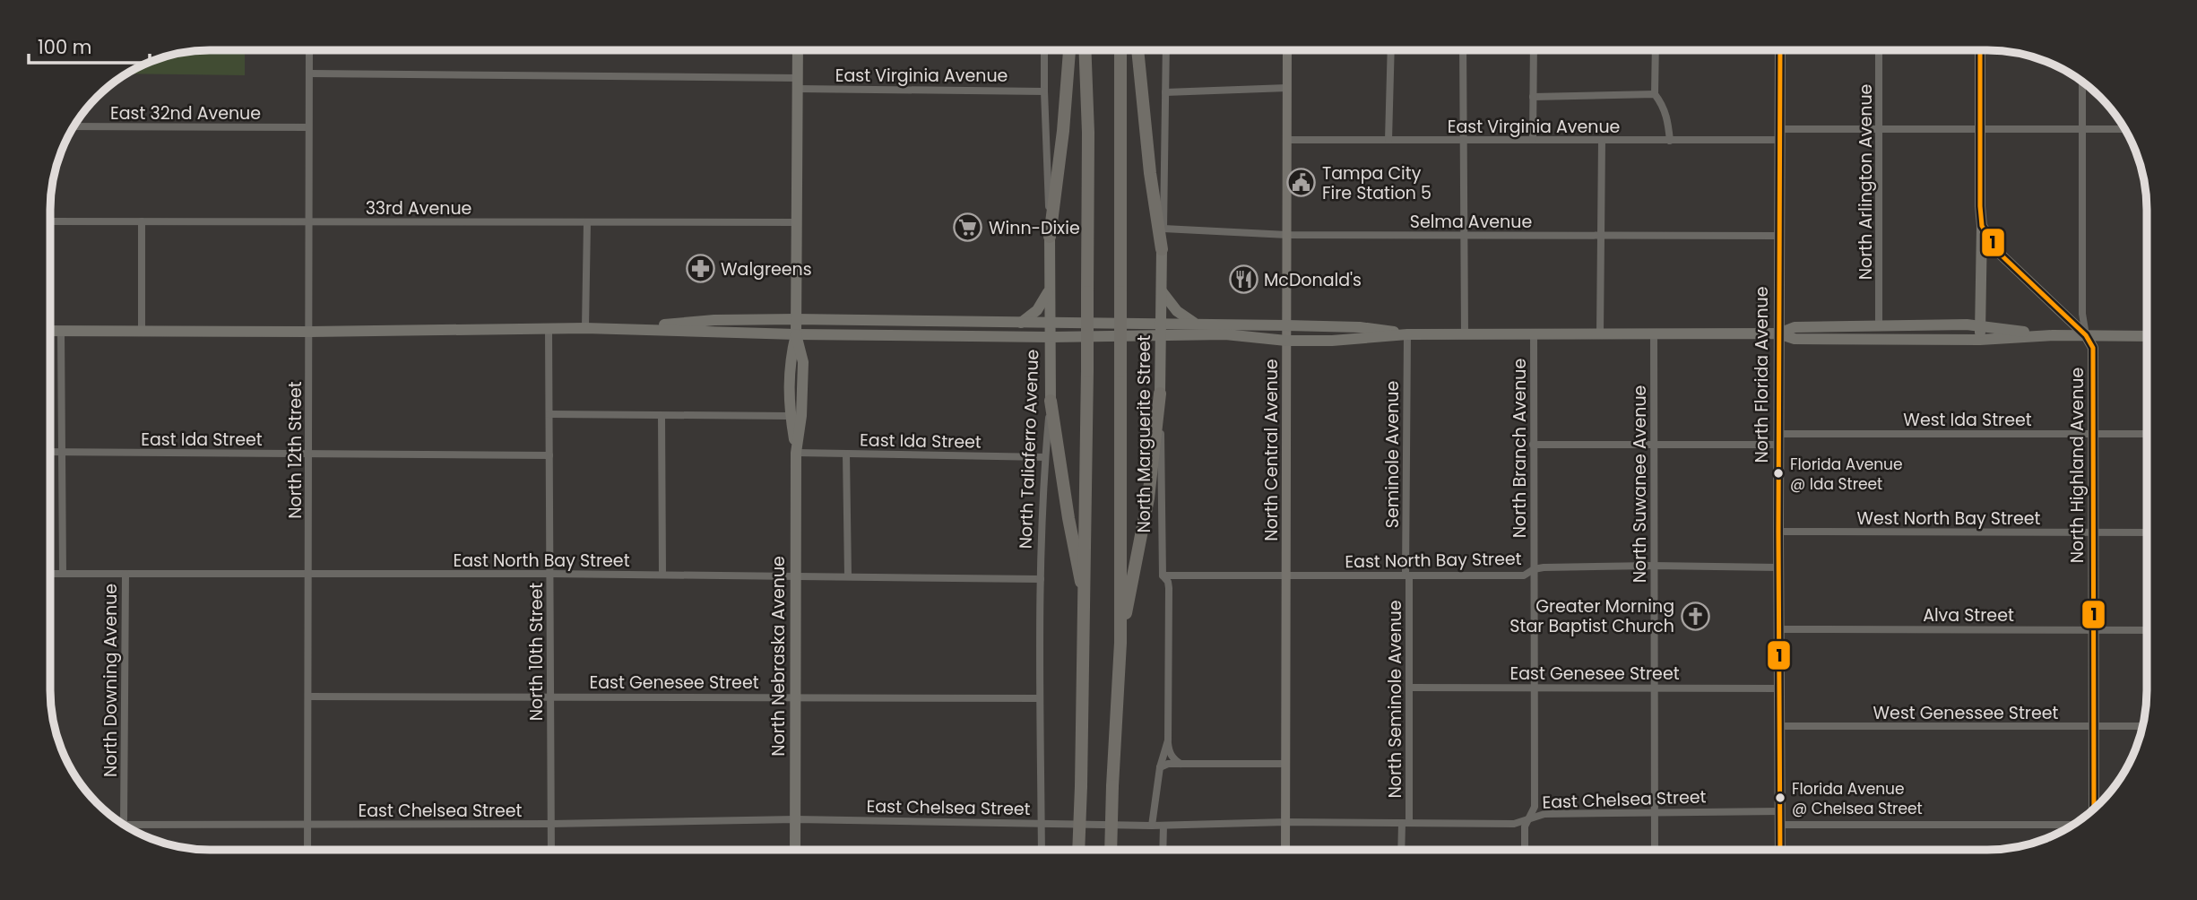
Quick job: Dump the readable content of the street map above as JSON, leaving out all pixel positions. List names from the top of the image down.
{
  "streets": {
    "main road": [
      "North Florida Avenue",
      "North Marguerite Street",
      "North Taliaferro Avenue",
      "North Highland Avenue",
      "North Nebraska Avenue"
    ],
    "street": [
      "East Virginia Avenue",
      "East 32nd Avenue",
      "North Arlington Avenue",
      "33rd Avenue",
      "Selma Avenue",
      "West Ida Street",
      "East Ida Street",
      "North Branch Avenue",
      "North 12th Street",
      "North Central Avenue",
      "Seminole Avenue",
      "North Suwanee Avenue",
      "West North Bay Street",
      "East North Bay Street",
      "Alva Street",
      "North 10th Street",
      "East Genesee Street",
      "North Downing Avenue",
      "North Seminole Avenue",
      "West Genessee Street",
      "East Chelsea Street"
    ]
  },
  "crossings": [
    ["East Virginia Avenue", "North Arlington Avenue"],
    ["East Virginia Avenue", "North Florida Avenue"],
    ["East Virginia Avenue", "North Taliaferro Avenue"],
    ["East Virginia Avenue", "North Central Avenue"],
    ["East Virginia Avenue", "North Highland Avenue"],
    ["East Virginia Avenue", "North Nebraska Avenue"],
    ["East 32nd Avenue", "North 12th Street"],
    ["33rd Avenue", "North 12th Street"],
    ["33rd Avenue", "North Nebraska Avenue"],
    ["Selma Avenue", "North Florida Avenue"],
    ["Selma Avenue", "North Marguerite Street"],
    ["Selma Avenue", "North Central Avenue"],
    ["North Florida Avenue", "West Ida Street"],
    ["North Florida Avenue", "West North Bay Street"],
    ["North Florida Avenue", "East North Bay Street"],
    ["North Florida Avenue", "Alva Street"],
    ["North Florida Avenue", "East Genesee Street"],
    ["North Florida Avenue", "West Genessee Street"],
    ["North Florida Avenue", "East Chelsea Street"],
    ["West Ida Street", "North Highland Avenue"],
    ["North Marguerite Street", "East North Bay Street"],
    ["North Marguerite Street", "East Chelsea Street"],
    ["East Ida Street", "North Taliaferro Avenue"],
    ["East Ida Street", "North 12th Street"],
    ["East Ida Street", "North 10th Street"],
    ["East Ida Street", "North Nebraska Avenue"],
    ["North Branch Avenue", "East North Bay Street"],
    ["North Branch Avenue", "East Genesee Street"],
    ["North Branch Avenue", "East Chelsea Street"],
    ["North Taliaferro Avenue", "East North Bay Street"],
    ["North Taliaferro Avenue", "East Genesee Street"],
    ["North Taliaferro Avenue", "East Chelsea Street"],
    ["North 12th Street", "East North Bay Street"],
    ["North 12th Street", "East Genesee Street"],
    ["North 12th Street", "East Chelsea Street"],
    ["North Central Avenue", "East North Bay Street"],
    ["North Central Avenue", "East Chelsea Street"],
    ["Seminole Avenue", "East North Bay Street"],
    ["Seminole Avenue", "North Seminole Avenue"],
    ["North Highland Avenue", "West North Bay Street"],
    ["North Highland Avenue", "Alva Street"],
    ["North Highland Avenue", "West Genessee Street"],
    ["North Suwanee Avenue", "East North Bay Street"],
    ["North Suwanee Avenue", "East Genesee Street"],
    ["North Suwanee Avenue", "East Chelsea Street"],
    ["East North Bay Street", "North 10th Street"],
    ["East North Bay Street", "North Nebraska Avenue"],
    ["East North Bay Street", "North Downing Avenue"],
    ["East North Bay Street", "North Seminole Avenue"],
    ["North 10th Street", "East Genesee Street"],
    ["North 10th Street", "East Chelsea Street"],
    ["North Nebraska Avenue", "East Genesee Street"],
    ["North Nebraska Avenue", "East Chelsea Street"],
    ["East Genesee Street", "North Seminole Avenue"],
    ["North Downing Avenue", "East Chelsea Street"],
    ["North Seminole Avenue", "East Chelsea Street"]
  ],
  "places": {
    "public building": ["Tampa City Fire Station 5"],
    "supermarket": ["Winn-Dixie"],
    "pharmacy": ["Walgreens"],
    "restaurant": ["McDonald's"],
    "other": ["Florida Avenue @ Ida Street", "Florida Avenue @ Chelsea Street"],
    "church": ["Greater Morning Star Baptist Church"]
  },
  "lines": ["transit line 1"],
  "scale_bar": "100 m"
}
